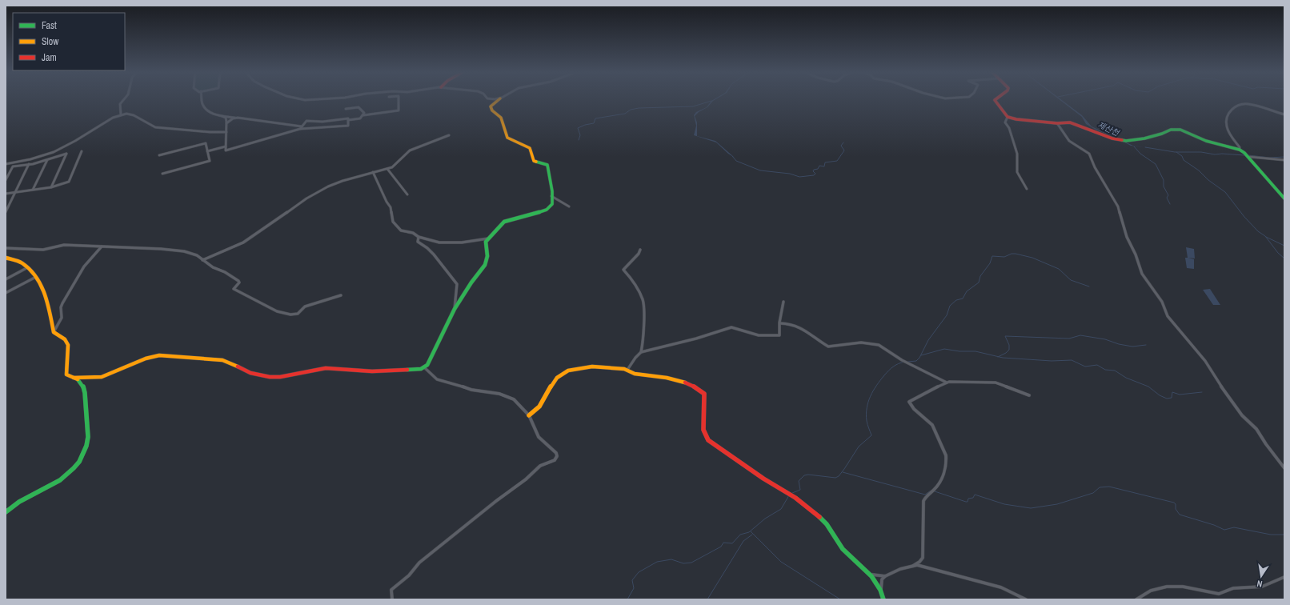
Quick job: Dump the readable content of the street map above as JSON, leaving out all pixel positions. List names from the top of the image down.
{
  "water": ["제산천"],
  "legend": ["Fast", "Slow", "Jam"],
  "north": "bottom"
}
